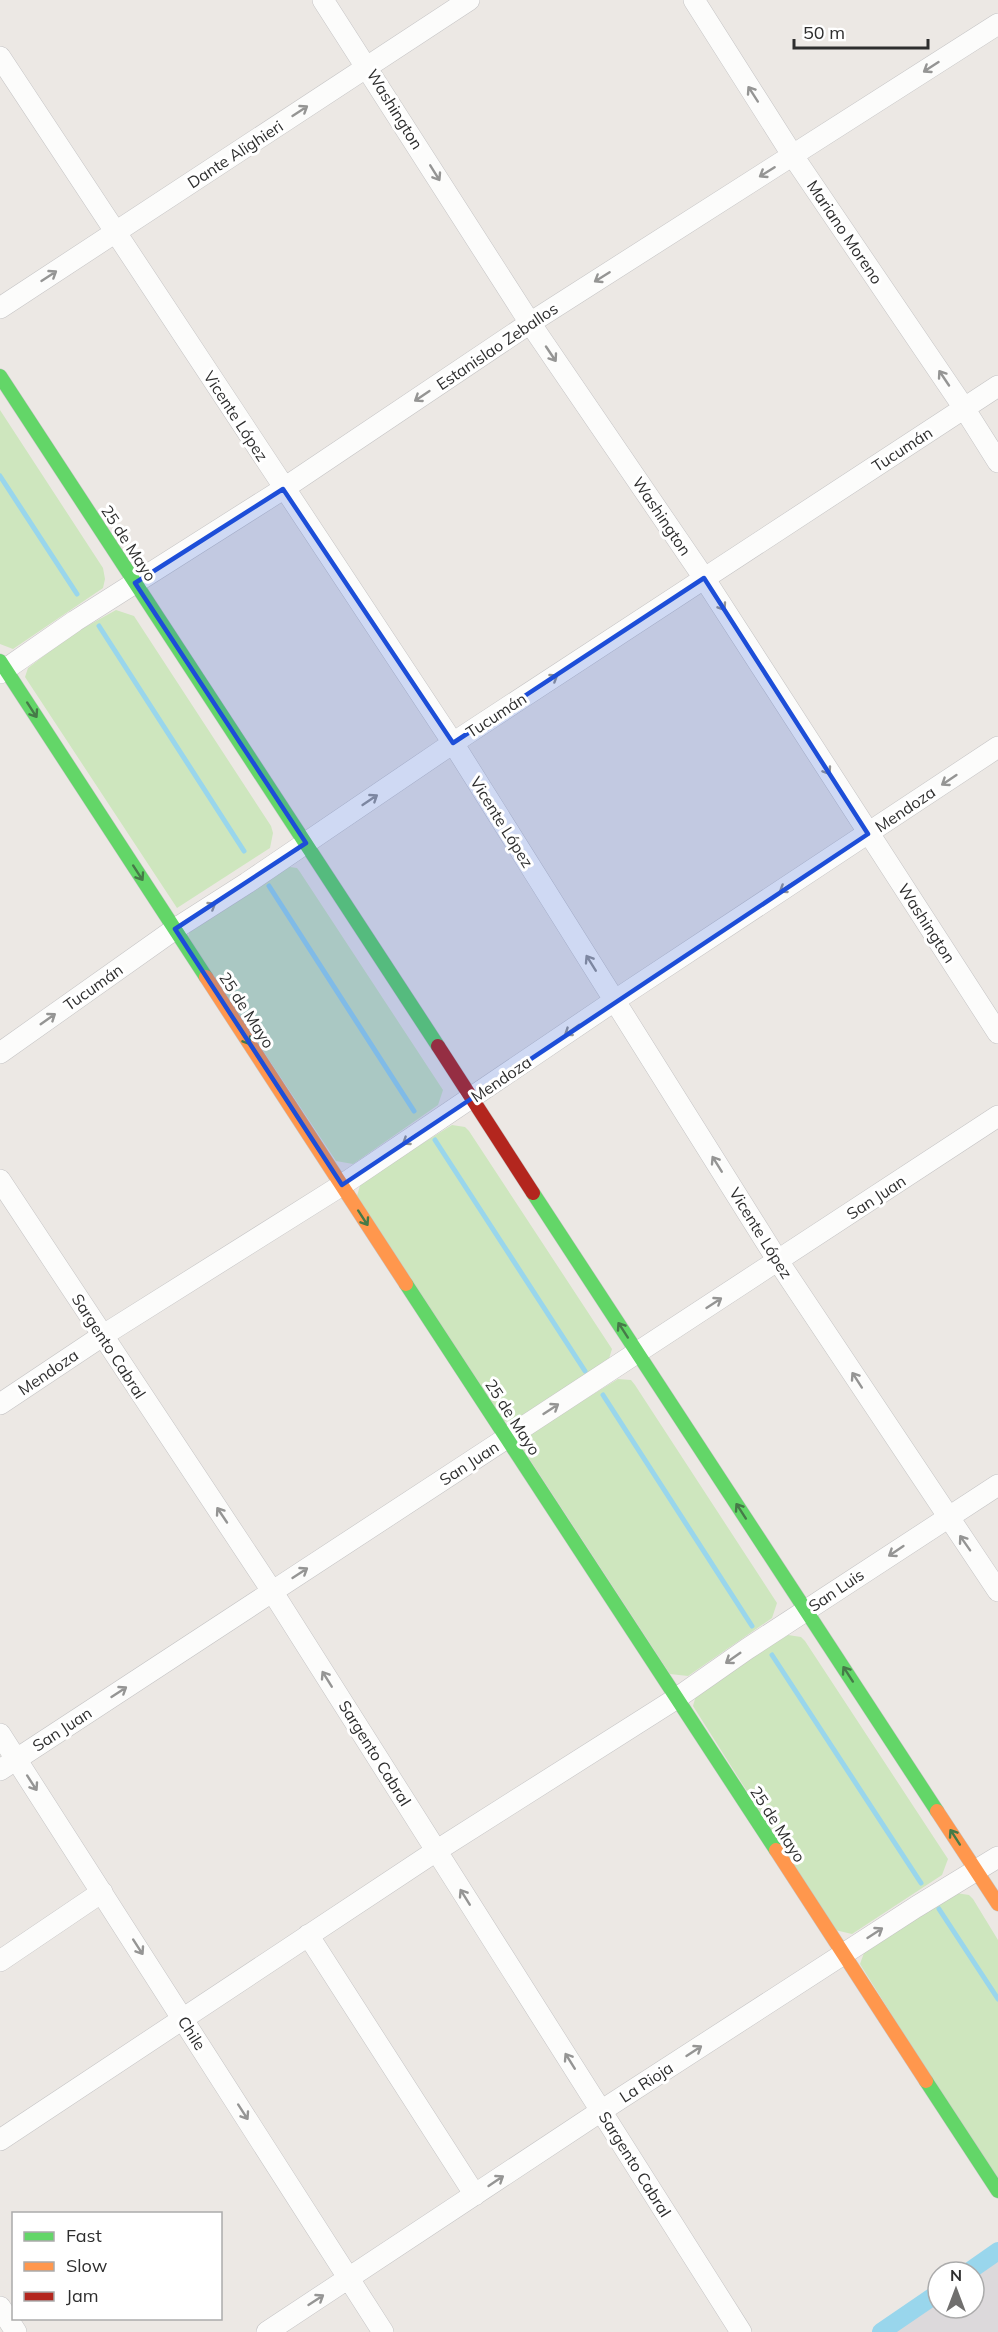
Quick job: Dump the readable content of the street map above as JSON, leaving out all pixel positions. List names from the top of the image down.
{
  "streets": {
    "street": [
      "Washington",
      "Dante Alighieri",
      "Mariano Moreno",
      "Estanislao Zeballos",
      "Vicente López",
      "Tucumán",
      "25 de Mayo",
      "Mendoza",
      "San Juan",
      "Sargento Cabral",
      "San Luis",
      "Chile",
      "La Rioja"
    ]
  },
  "crossings": [
    ["Washington", "Dante Alighieri"],
    ["Washington", "Estanislao Zeballos"],
    ["Washington", "Tucumán"],
    ["Washington", "Mendoza"],
    ["Dante Alighieri", "Vicente López"],
    ["Mariano Moreno", "Estanislao Zeballos"],
    ["Mariano Moreno", "Tucumán"],
    ["Estanislao Zeballos", "Vicente López"],
    ["Estanislao Zeballos", "25 de Mayo"],
    ["Vicente López", "Tucumán"],
    ["Vicente López", "Mendoza"],
    ["Vicente López", "San Juan"],
    ["Vicente López", "San Luis"],
    ["Tucumán", "25 de Mayo"],
    ["25 de Mayo", "Mendoza"],
    ["25 de Mayo", "San Juan"],
    ["25 de Mayo", "San Luis"],
    ["25 de Mayo", "La Rioja"],
    ["Mendoza", "Sargento Cabral"],
    ["San Juan", "Sargento Cabral"],
    ["San Juan", "Chile"],
    ["Sargento Cabral", "San Luis"],
    ["Sargento Cabral", "La Rioja"],
    ["San Luis", "Chile"],
    ["Chile", "La Rioja"]
  ],
  "one_way": [
    "Washington",
    "Dante Alighieri",
    "Mariano Moreno",
    "Estanislao Zeballos",
    "Vicente López",
    "Tucumán",
    "Mendoza",
    "San Juan",
    "La Rioja"
  ],
  "legend": ["Fast", "Slow", "Jam"],
  "scale_bar": "50 m",
  "north": "top"
}
